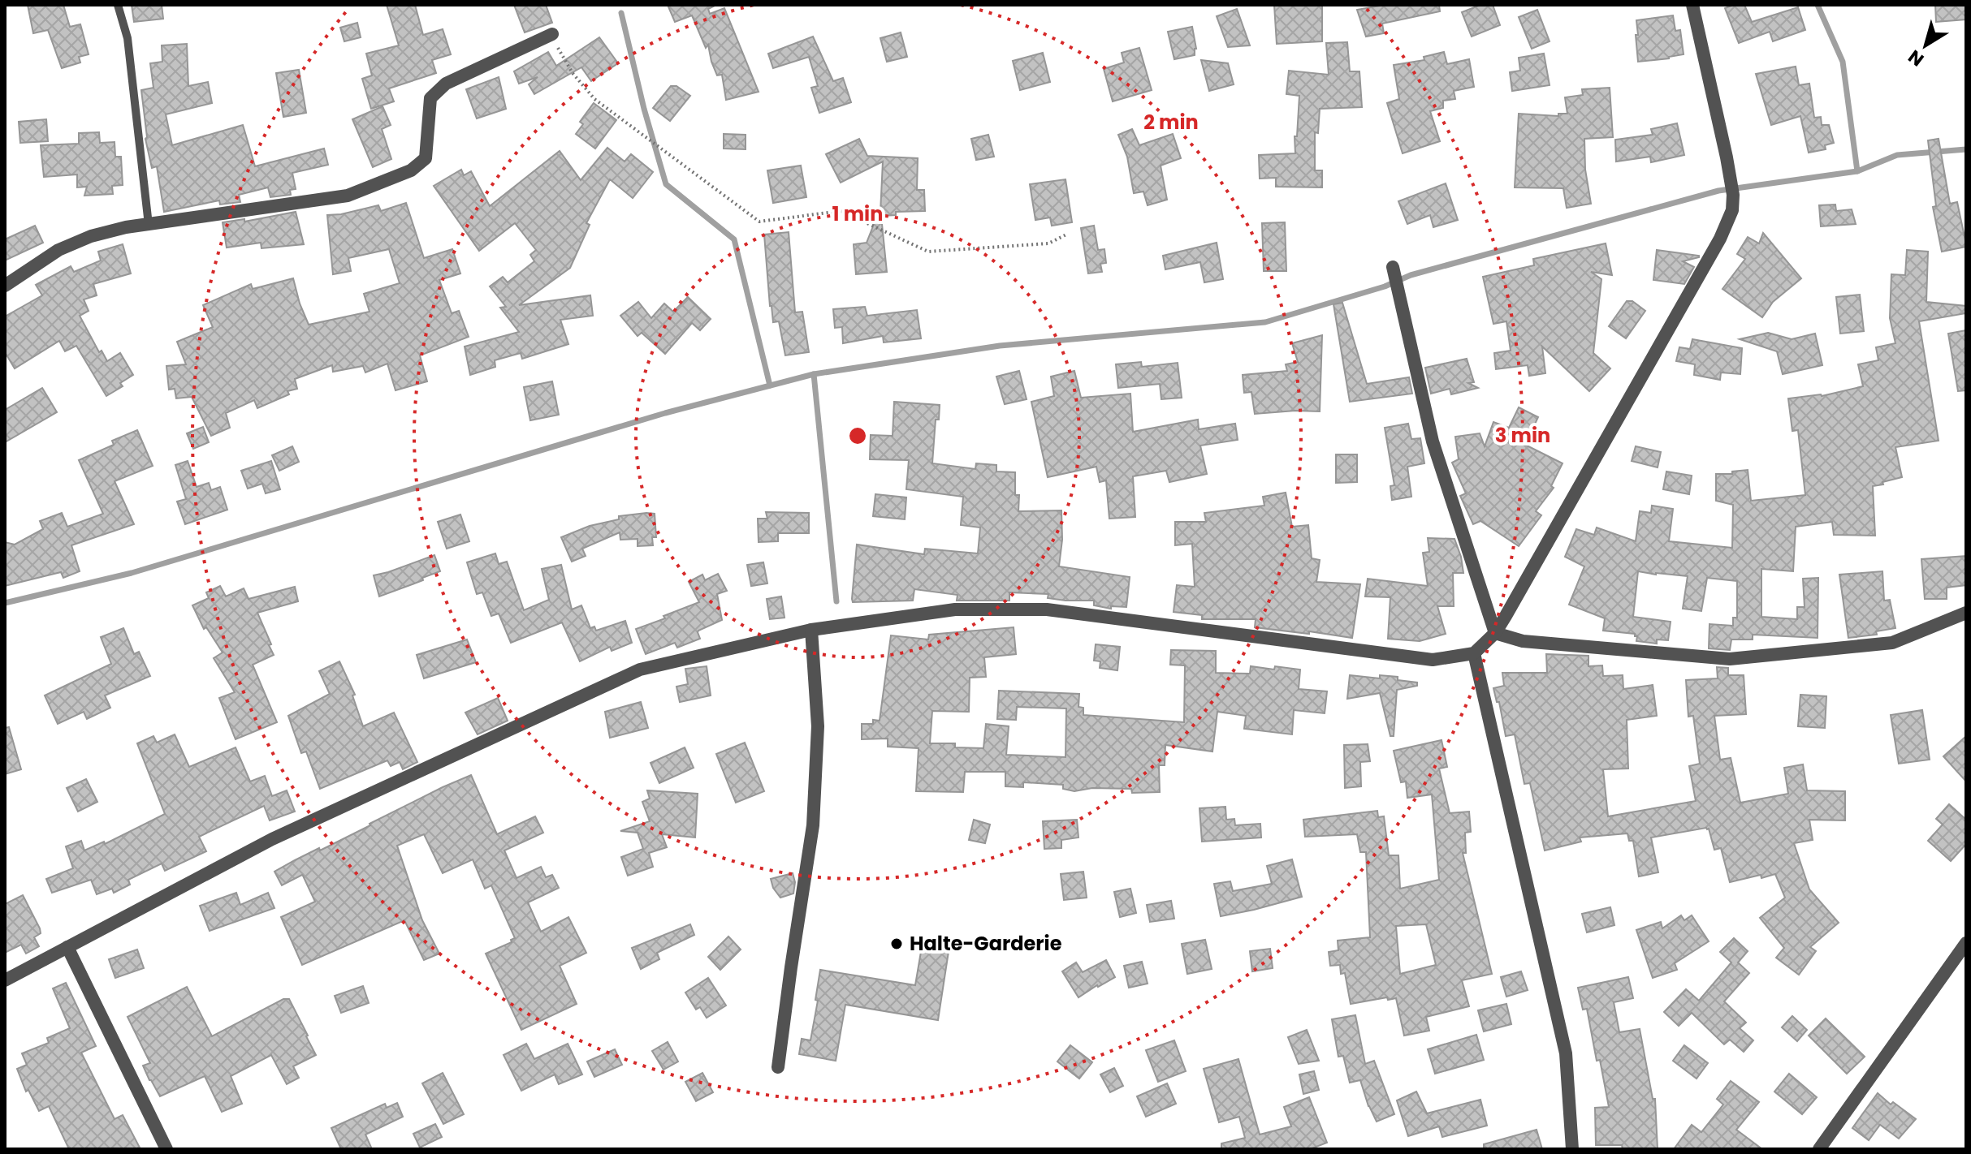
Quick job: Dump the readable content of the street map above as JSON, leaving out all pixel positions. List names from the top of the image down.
{
  "places": ["Halte-Garderie"],
  "north": "bottom left",
  "rings": ["2 min", "1 min", "3 min"]
}
